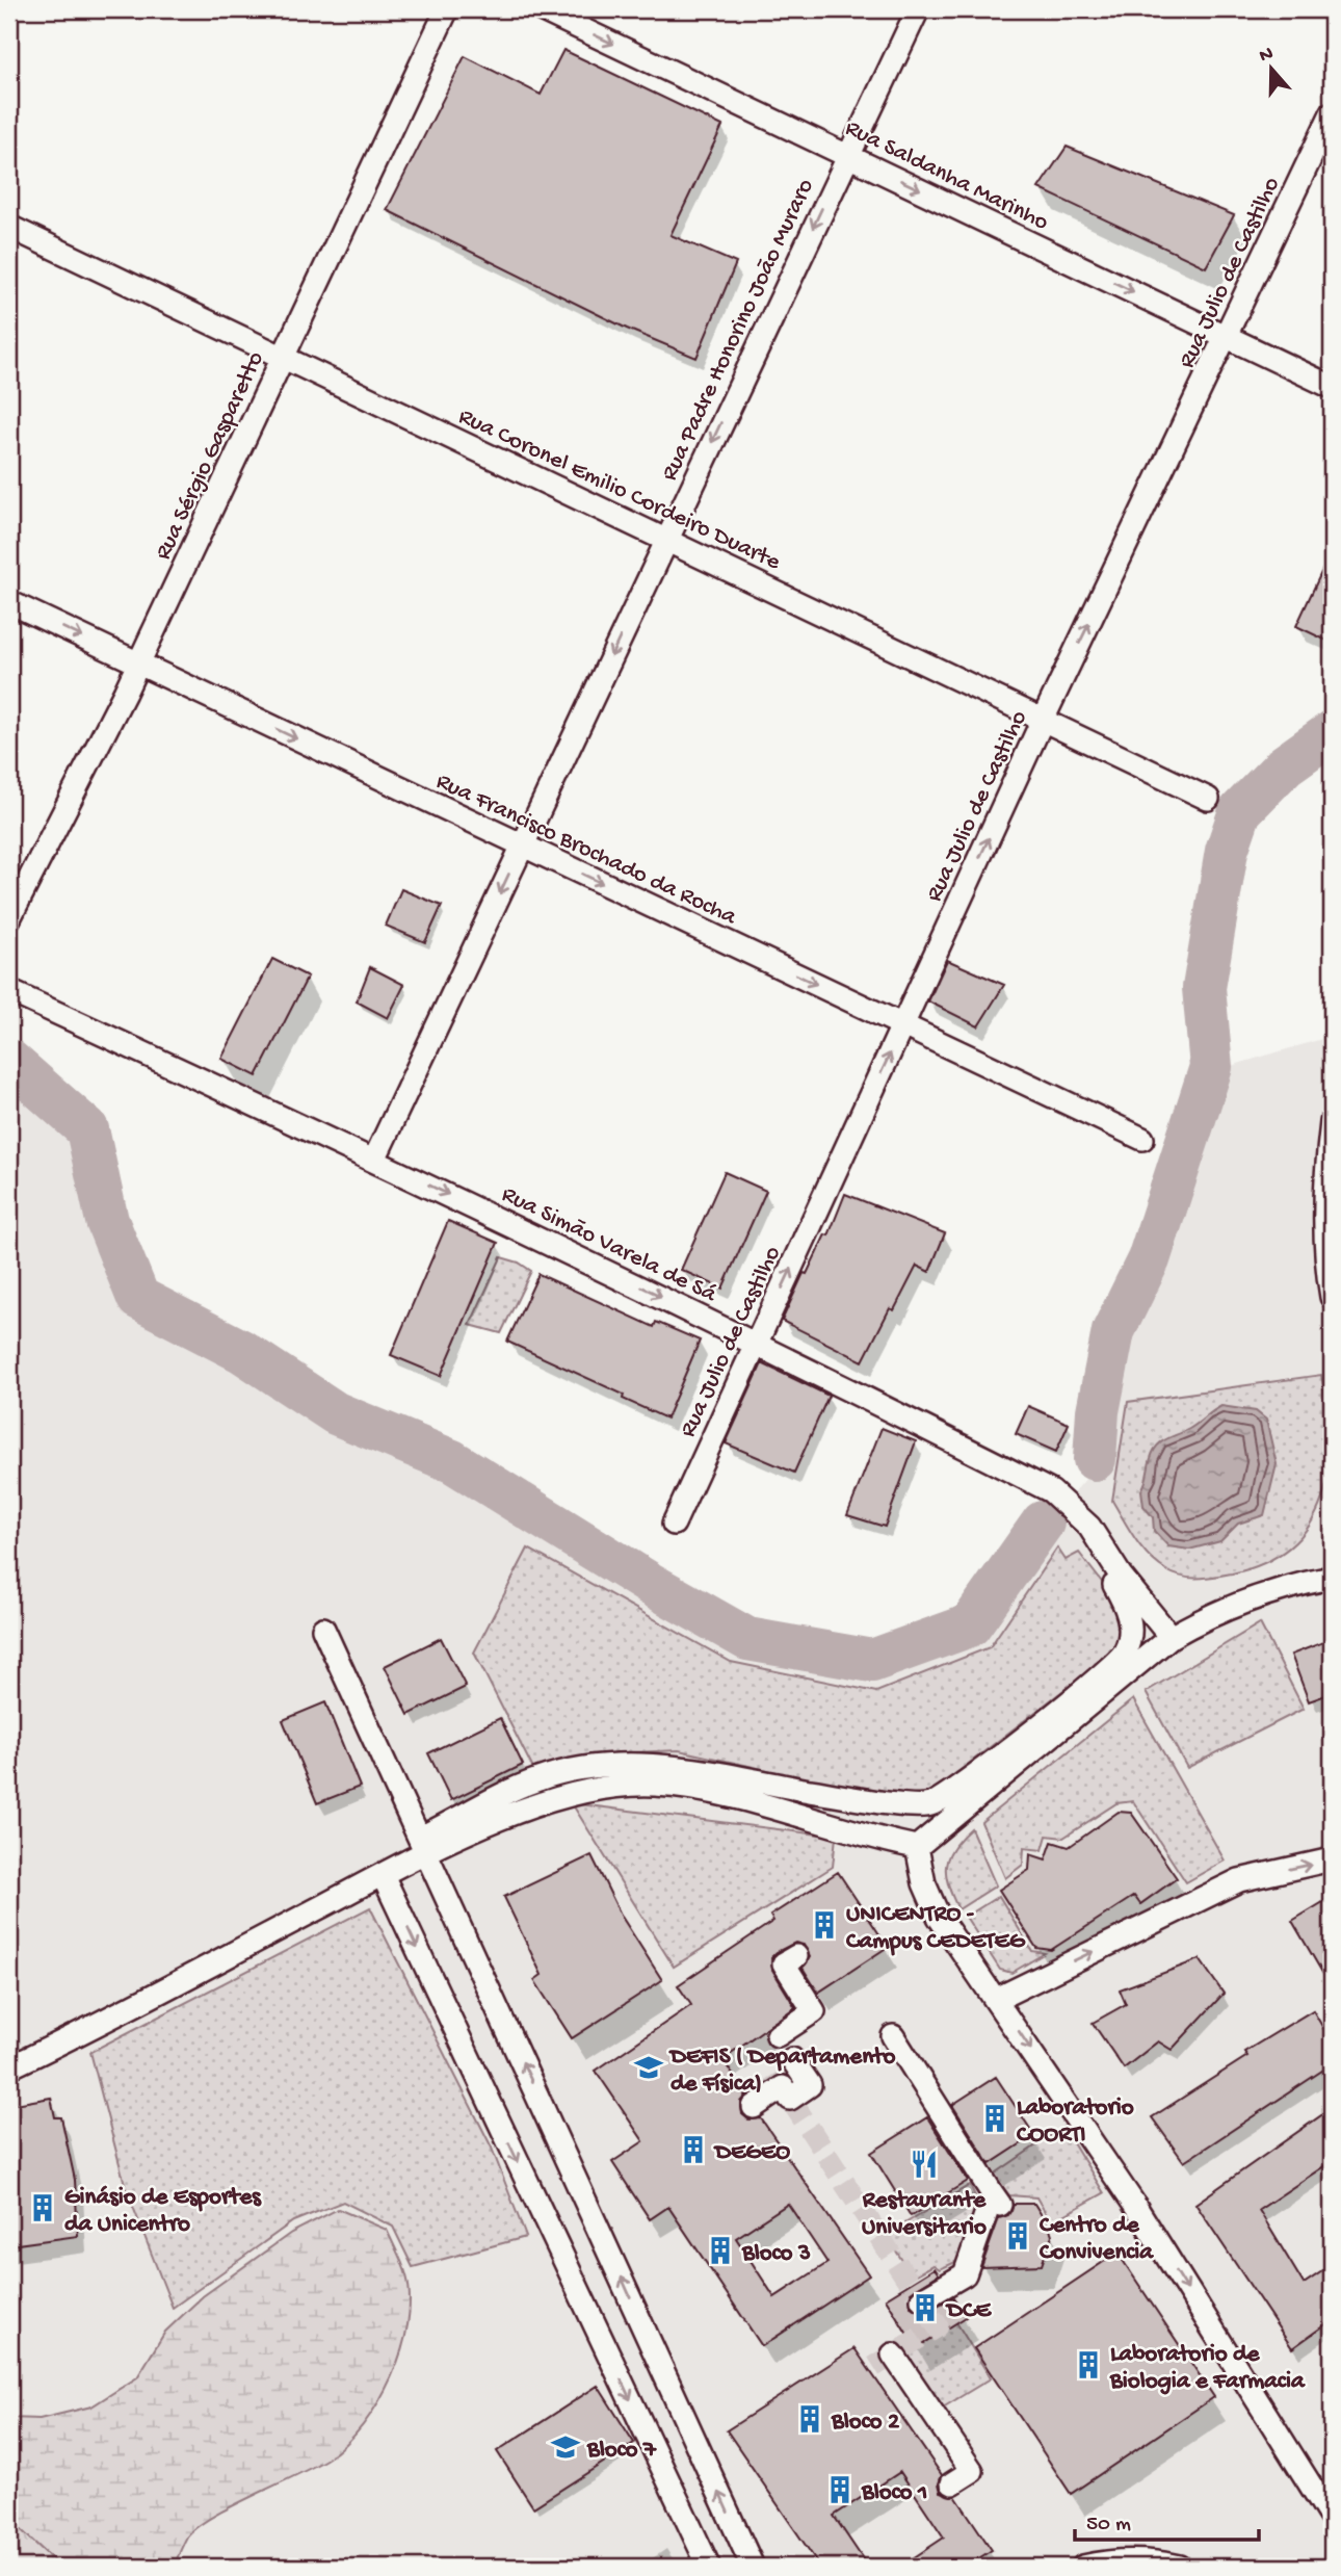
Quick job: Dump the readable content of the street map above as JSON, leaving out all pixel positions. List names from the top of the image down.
{
  "streets": {
    "street": [
      "Rua Saldanha Marinho",
      "Rua Julio de Castilho",
      "Rua Padre Honorino João Muraro",
      "Rua Sérgio Gasparetto",
      "Rua Coronel Emilio Cordeiro Duarte",
      "Rua Francisco Brochado da Rocha",
      "Rua Simão Varela de Sá"
    ]
  },
  "crossings": [
    ["Rua Saldanha Marinho", "Rua Julio de Castilho"],
    ["Rua Saldanha Marinho", "Rua Padre Honorino João Muraro"],
    ["Rua Julio de Castilho", "Rua Coronel Emilio Cordeiro Duarte"],
    ["Rua Julio de Castilho", "Rua Francisco Brochado da Rocha"],
    ["Rua Julio de Castilho", "Rua Simão Varela de Sá"],
    ["Rua Padre Honorino João Muraro", "Rua Coronel Emilio Cordeiro Duarte"],
    ["Rua Padre Honorino João Muraro", "Rua Francisco Brochado da Rocha"],
    ["Rua Padre Honorino João Muraro", "Rua Simão Varela de Sá"],
    ["Rua Sérgio Gasparetto", "Rua Coronel Emilio Cordeiro Duarte"],
    ["Rua Sérgio Gasparetto", "Rua Francisco Brochado da Rocha"]
  ],
  "one_way": [
    "Rua Saldanha Marinho",
    "Rua Julio de Castilho",
    "Rua Padre Honorino João Muraro",
    "Rua Francisco Brochado da Rocha"
  ],
  "places": {
    "building": [
      "UNICENTRO - Campus CEDETEG",
      "Laboratorio COORTI",
      "DEGEO",
      "Ginásio de Esportes da Unicentro",
      "Centro de Convivencia",
      "Bloco 3",
      "DCE",
      "Laboratorio de Biologia e Farmacia",
      "Bloco 2",
      "Bloco 1"
    ],
    "school or university": ["DEFIS ( Departamento de Física)", "Bloco 7"],
    "restaurant": ["Restaurante Universitario"]
  },
  "scale_bar": "50 m",
  "north": "top"
}
